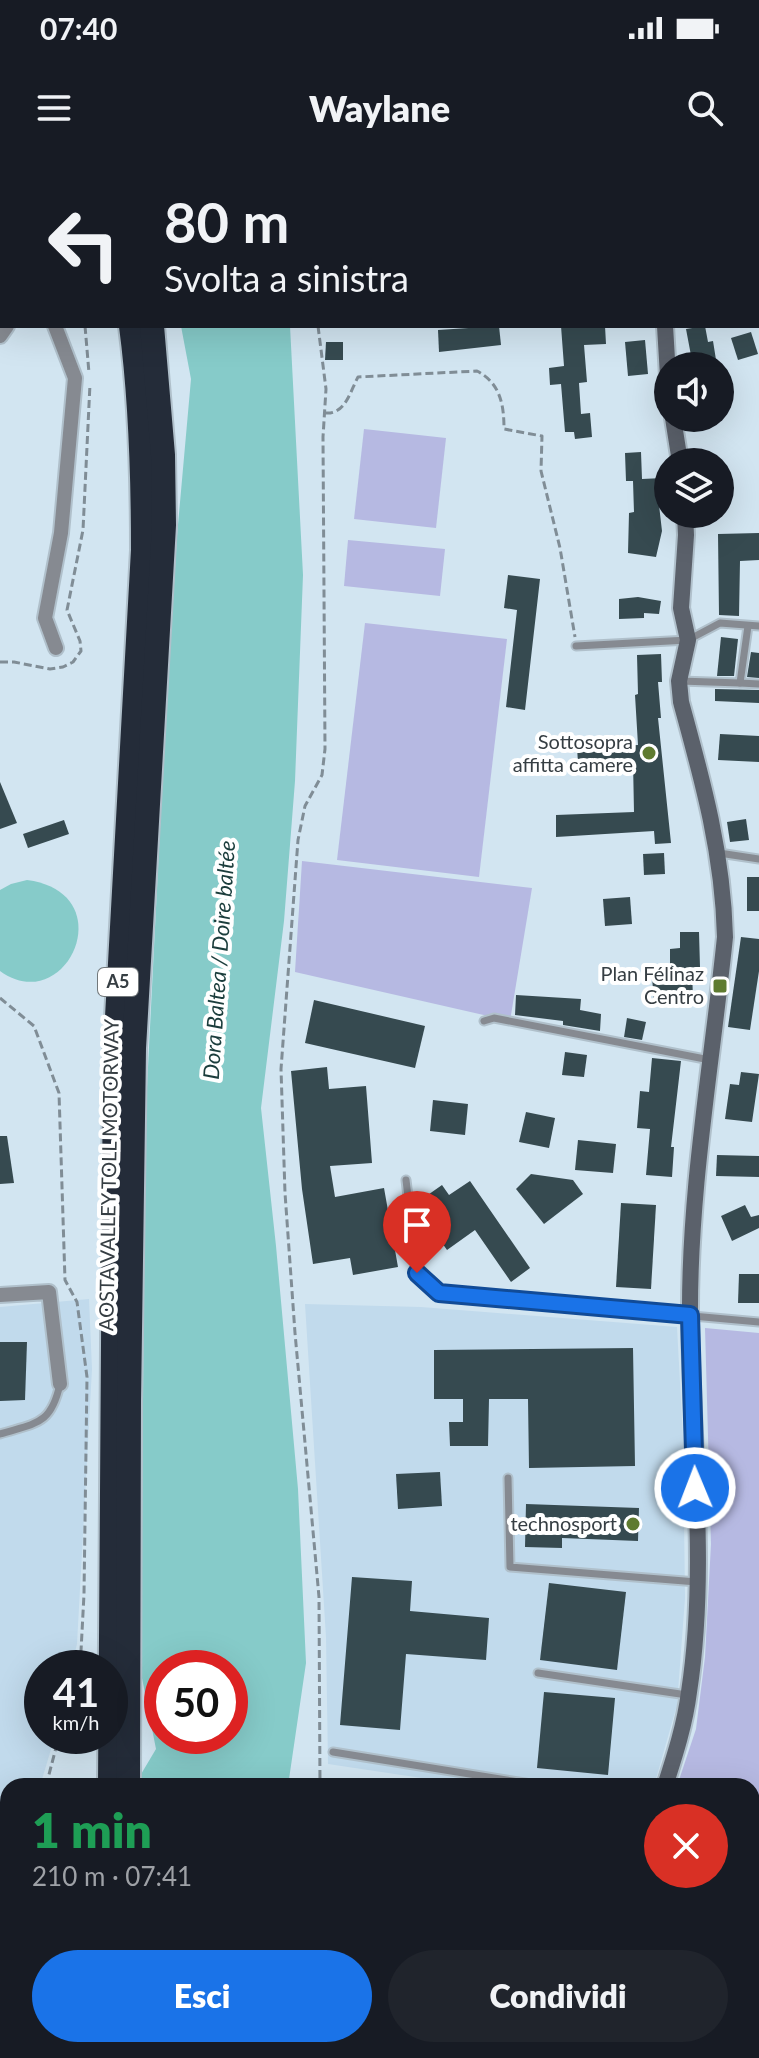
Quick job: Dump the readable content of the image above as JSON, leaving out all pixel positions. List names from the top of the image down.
{
  "streets": {
    "highway": ["A5", "AOSTA VALLEY TOLL MOTORWAY"]
  },
  "water": ["Dora Baltea / Doire baltée"],
  "places": {
    "other": ["Sottosopra affitta camere", "technosport"],
    "transit": ["Plan Félinaz Centro"]
  },
  "page": {
    "status": "07:40",
    "header": "Waylane",
    "turn": ["80 m", "Svolta a sinistra"],
    "speed": "41 km/h",
    "limit": "50",
    "heading": ["1 min", "210 m · 07:41"],
    "buttons": ["Esci", "Condividi"]
  }
}
